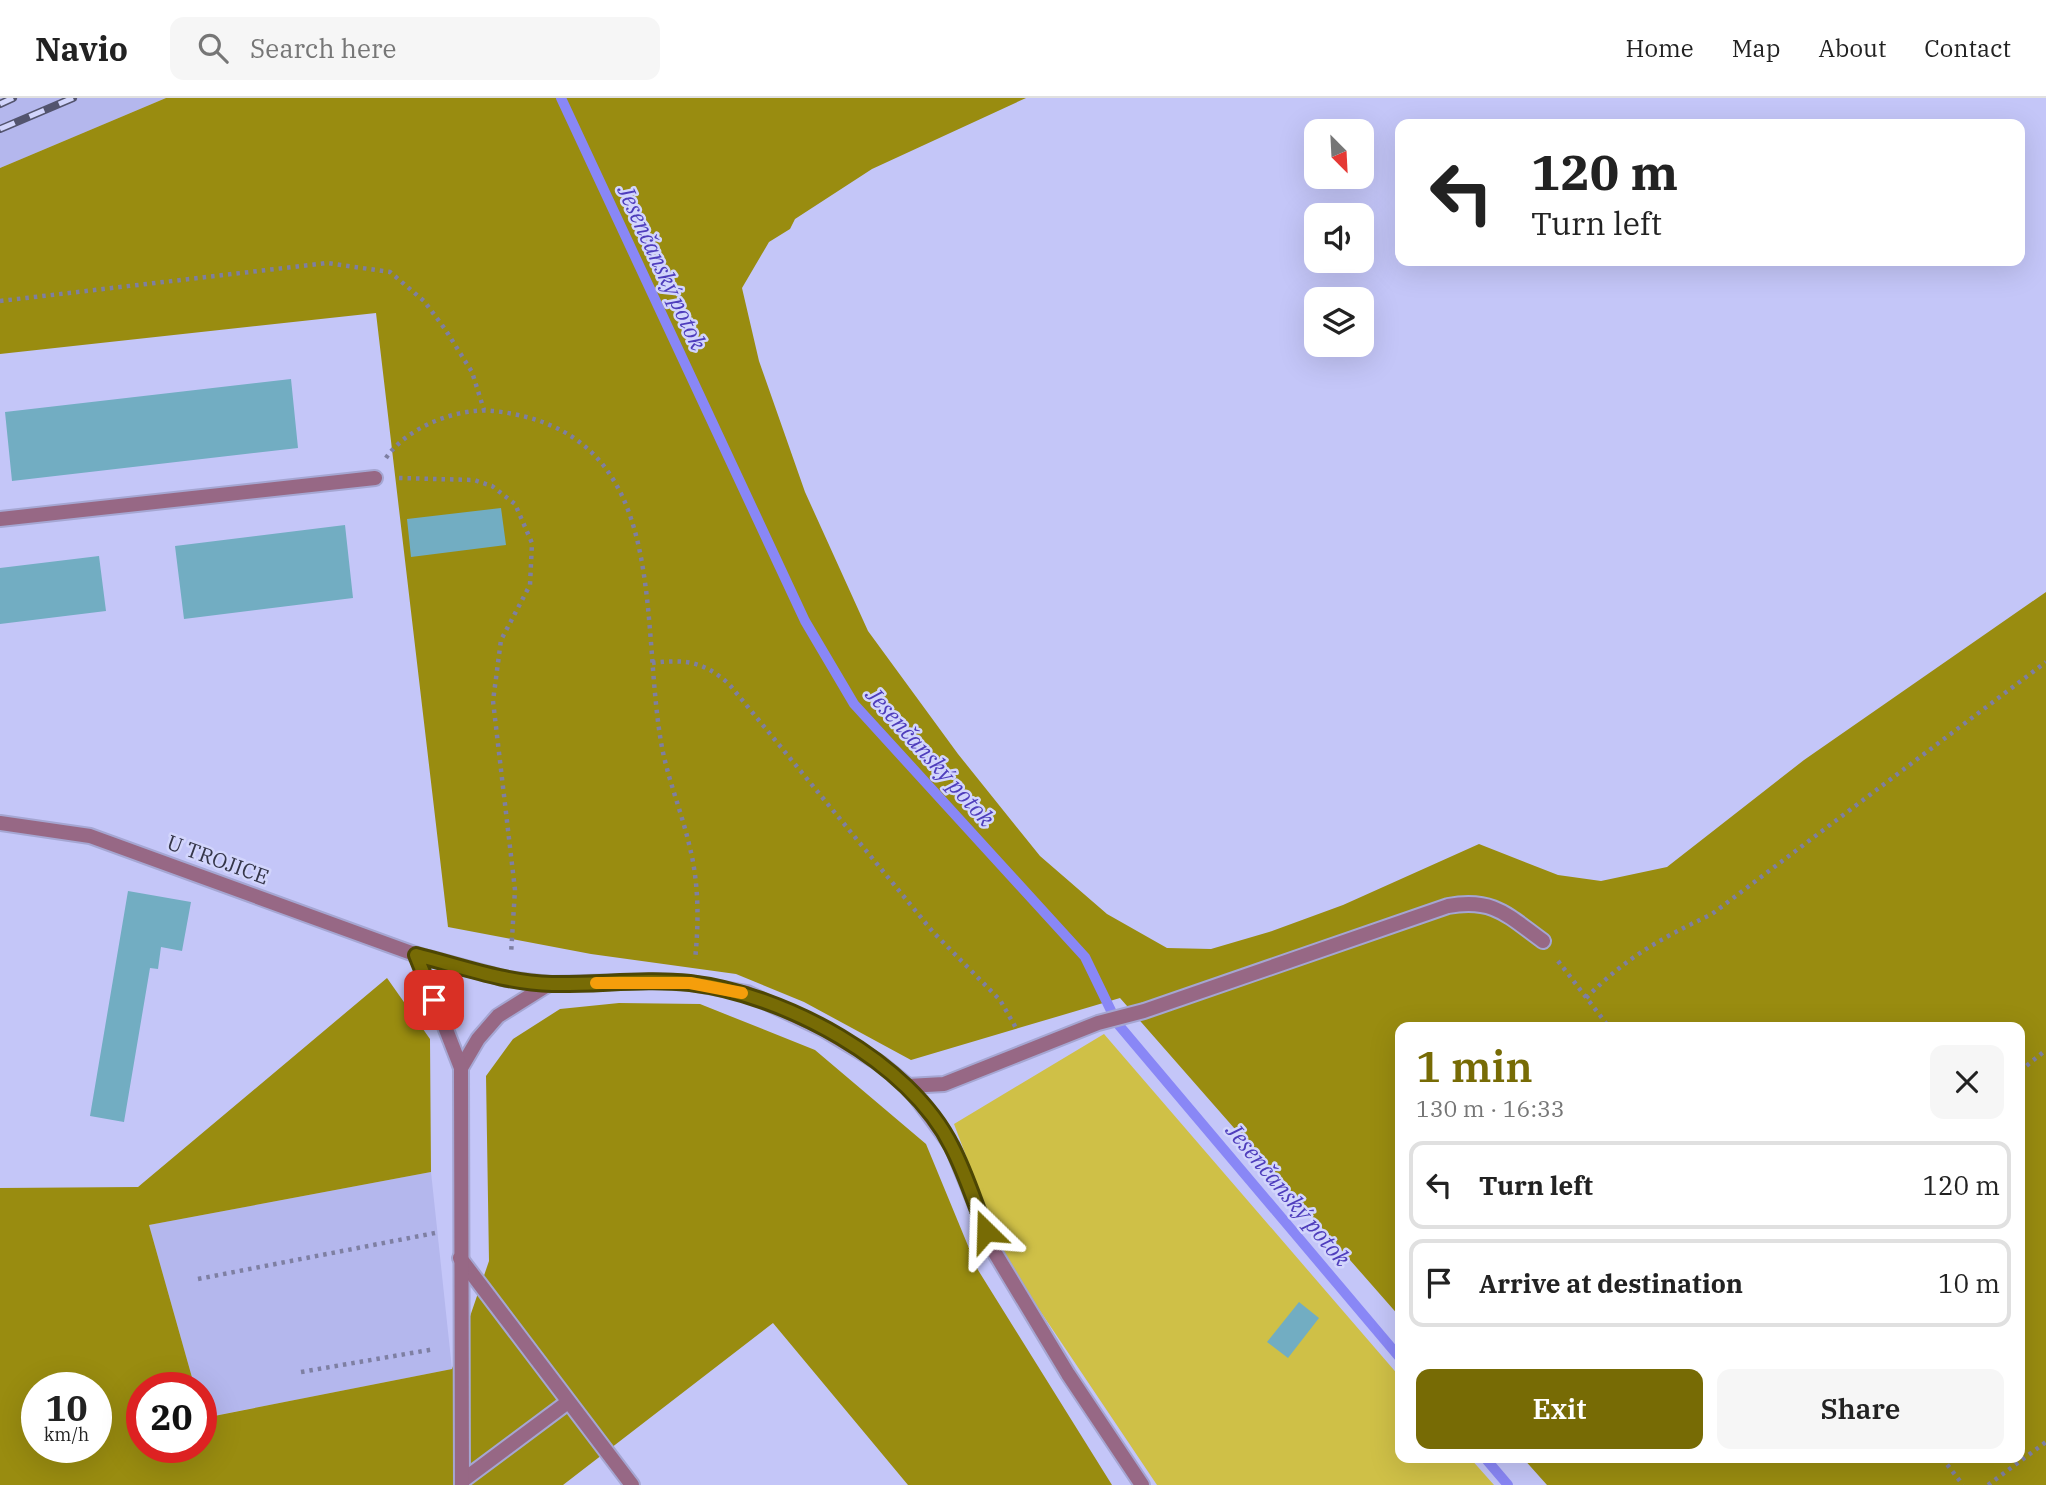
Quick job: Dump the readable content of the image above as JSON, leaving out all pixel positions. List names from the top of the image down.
{
  "streets": {
    "street": ["U TROJICE"]
  },
  "water": ["Jesenčanský potok"],
  "north": "bottom right",
  "page": {
    "header": "Navio",
    "search": "Search here",
    "nav": [
      "Home",
      "Map",
      "About",
      "Contact"
    ],
    "turn": ["120 m", "Turn left"],
    "heading": ["1 min", "130 m · 16:33"],
    "list": [
      {
        "name": "Turn left",
        "value": "120 m"
      },
      {
        "name": "Arrive at destination",
        "value": "10 m"
      }
    ],
    "buttons": ["Exit", "Share"],
    "speed": "10 km/h",
    "limit": "20"
  }
}
